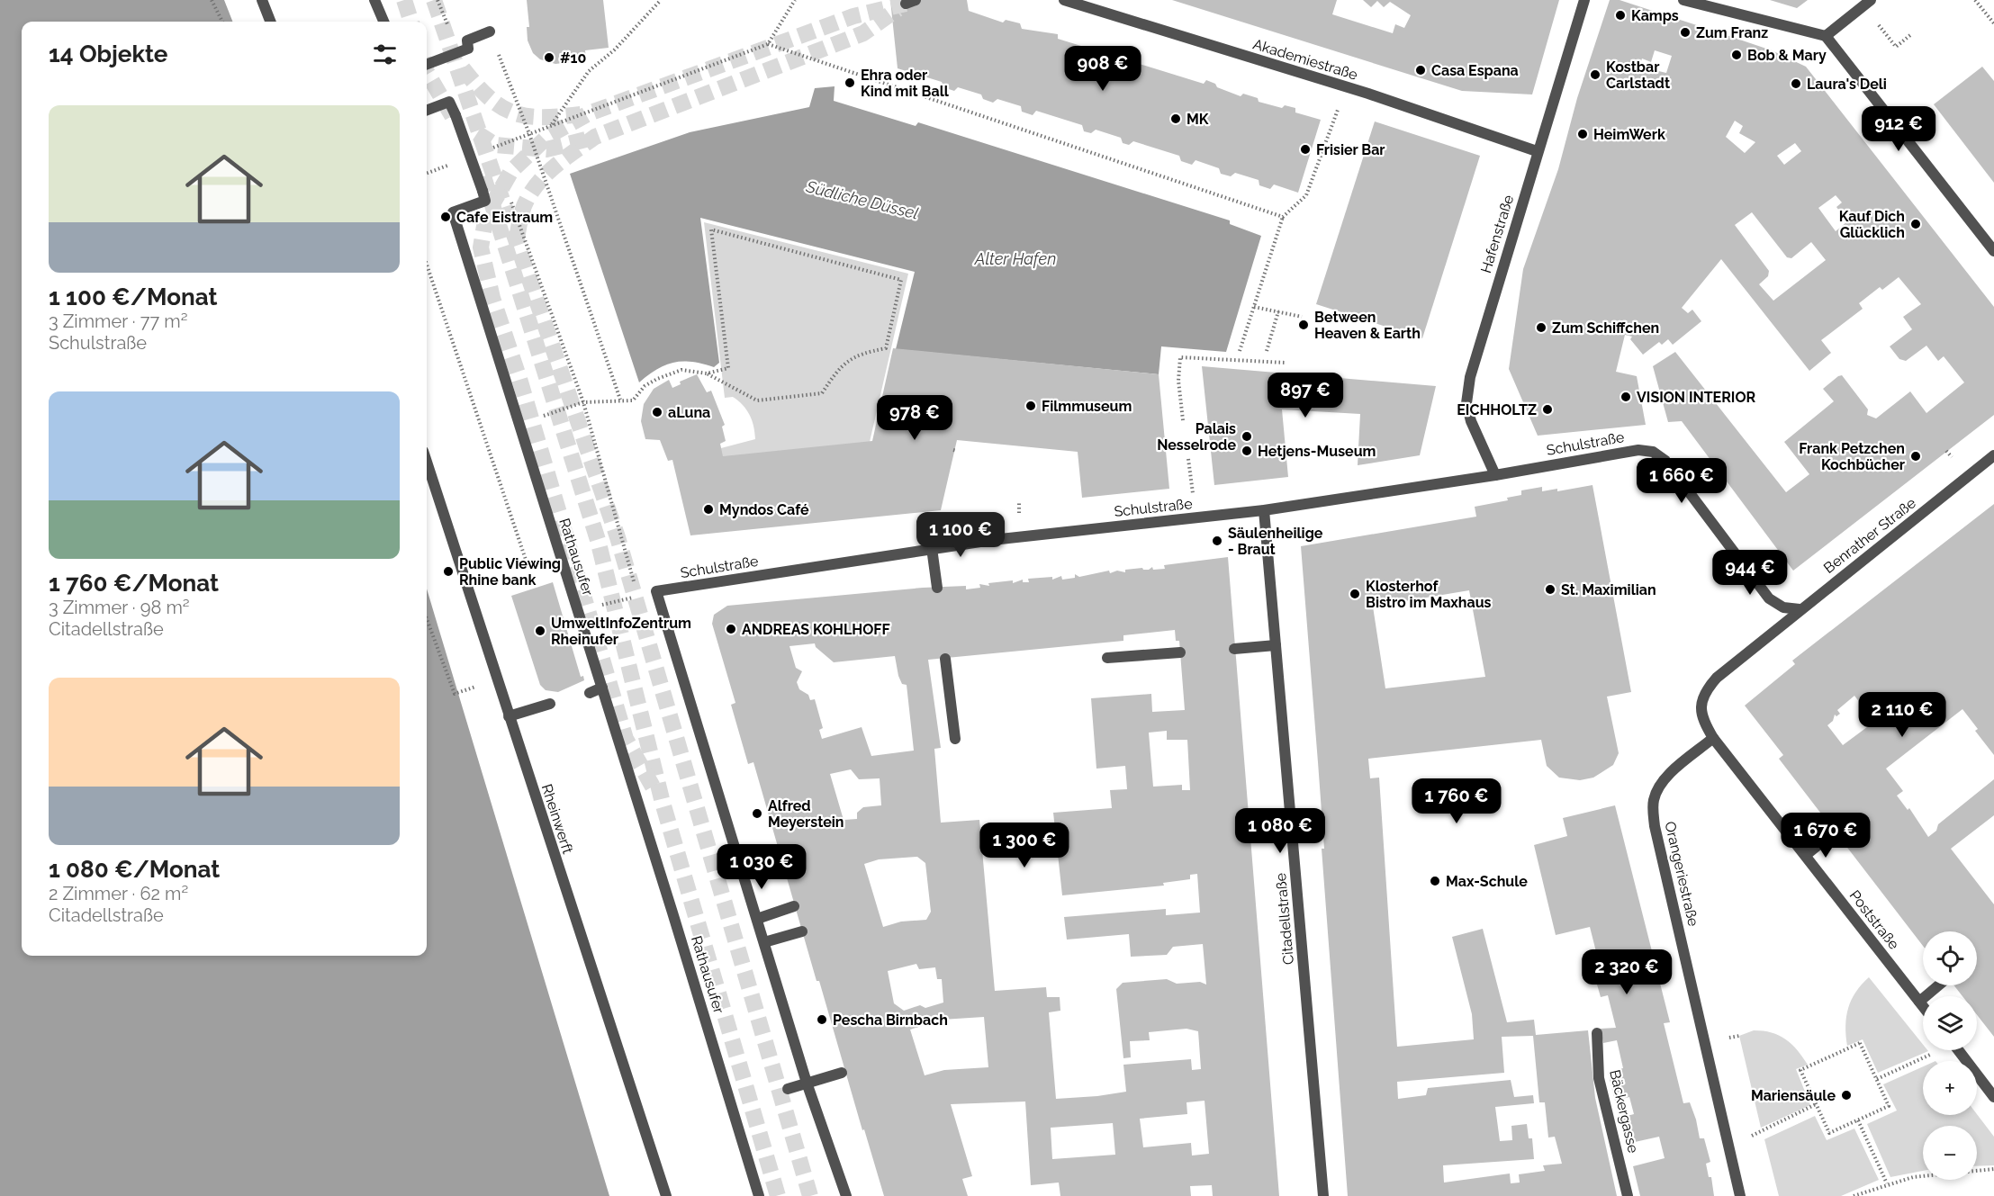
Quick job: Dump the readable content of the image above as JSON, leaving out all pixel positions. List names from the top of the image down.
{
  "streets": {
    "street": [
      "Akademiestraße",
      "Hafenstraße",
      "Schulstraße",
      "Benrather Straße",
      "Rathausufer",
      "Rheinwerft",
      "Orangeriestraße",
      "Citadellstraße",
      "Poststraße",
      "Bäckergasse"
    ]
  },
  "crossings": [
    ["Akademiestraße", "Hafenstraße"],
    ["Hafenstraße", "Schulstraße"],
    ["Schulstraße", "Benrather Straße"],
    ["Schulstraße", "Citadellstraße"],
    ["Benrather Straße", "Poststraße"],
    ["Orangeriestraße", "Poststraße"]
  ],
  "water": ["Südliche Düssel", "Alter Hafen"],
  "places": [
    "Kamps",
    "Zum Franz",
    "Bob & Mary",
    "#10",
    "Casa Espana",
    "Kostbar Carlstadt",
    "Ehra oder Kind mit Ball",
    "Laura's Deli",
    "MK",
    "HeimWerk",
    "Frisier Bar",
    "Cafe Eistraum",
    "Kauf Dich Glücklich",
    "Between Heaven & Earth",
    "Zum Schiffchen",
    "VISION INTERIOR",
    "Filmmuseum",
    "EICHHOLTZ",
    "aLuna",
    "Palais Nesselrode",
    "Hetjens-Museum",
    "Frank Petzchen Kochbücher",
    "Myndos Café",
    "Säulenheilige - Braut",
    "Public Viewing Rhine bank",
    "St. Maximilian",
    "Klosterhof Bistro im Maxhaus",
    "ANDREAS KOHLHOFF",
    "UmweltInfoZentrum Rheinufer",
    "Alfred Meyerstein",
    "Max-Schule",
    "Pescha Birnbach",
    "Mariensäule"
  ],
  "page": {
    "heading": "14 Objekte",
    "price": [
      "908 €",
      "912 €",
      "897 €",
      "978 €",
      "1 660 €",
      "1 100 €",
      "944 €",
      "2 110 €",
      "1 760 €",
      "1 080 €",
      "1 670 €",
      "1 300 €",
      "1 030 €",
      "2 320 €"
    ],
    "list": [
      {
        "name": "1 100 €/Monat",
        "note": "3 Zimmer · 77 m² · Schulstraße"
      },
      {
        "name": "1 760 €/Monat",
        "note": "3 Zimmer · 98 m² · Citadellstraße"
      },
      {
        "name": "1 080 €/Monat",
        "note": "2 Zimmer · 62 m² · Citadellstraße"
      }
    ],
    "map_buttons": ["+", "−"]
  }
}
